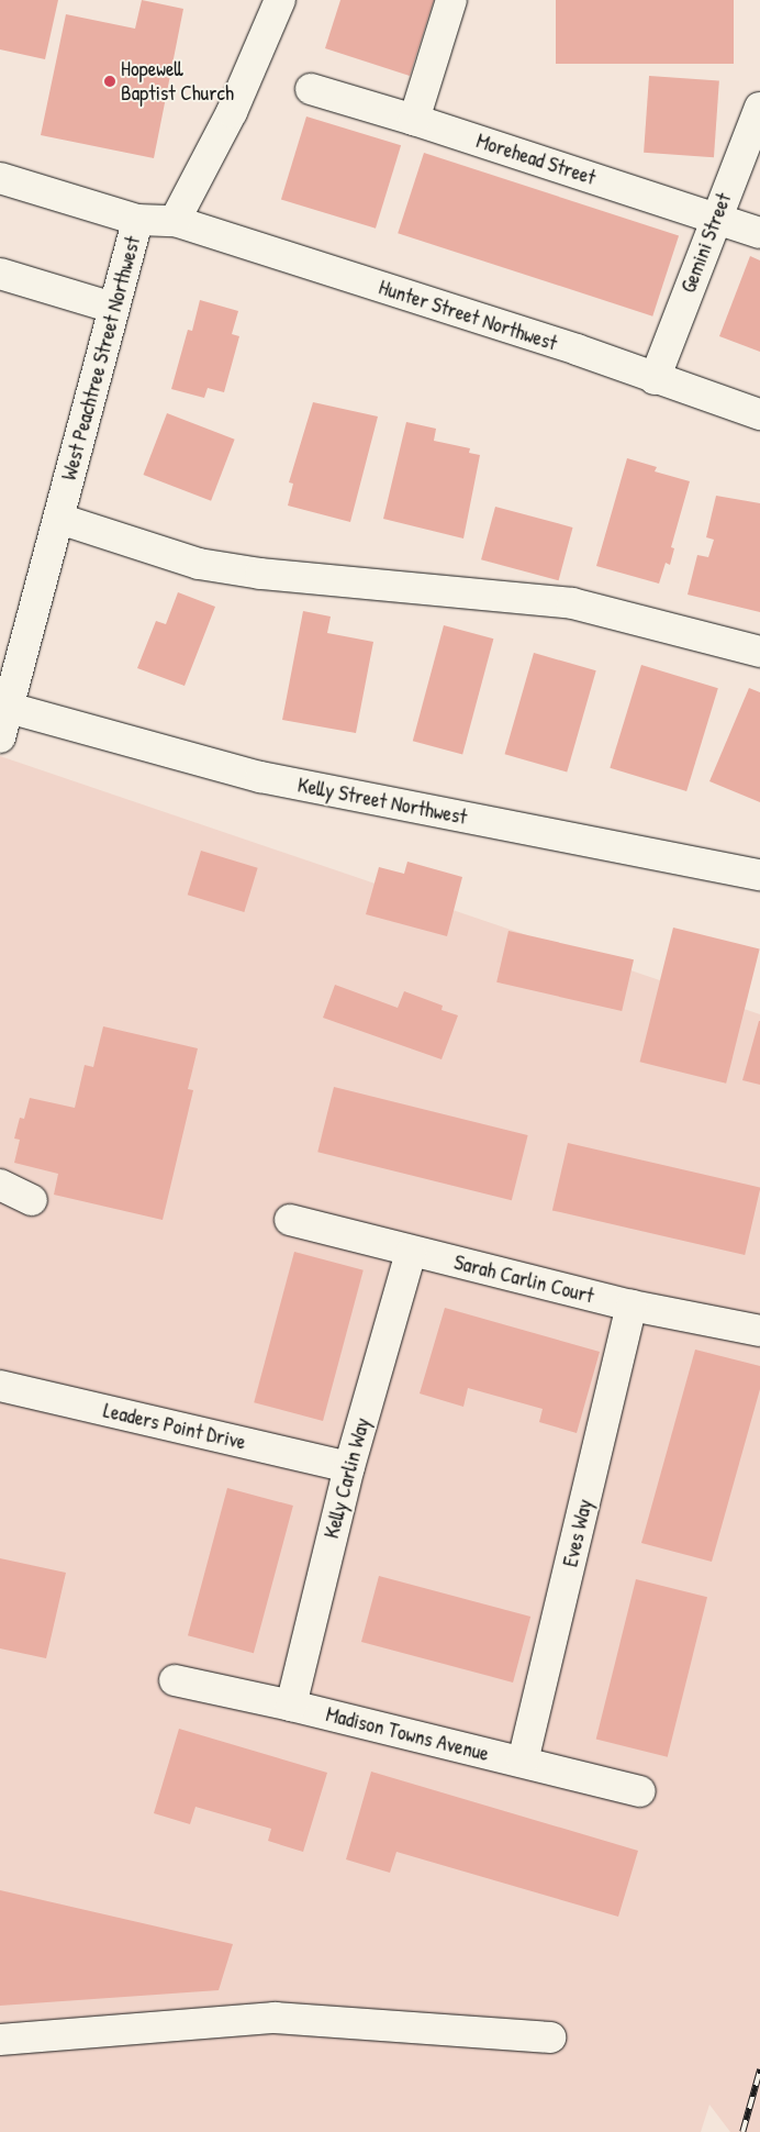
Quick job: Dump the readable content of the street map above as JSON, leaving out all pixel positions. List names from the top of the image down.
{
  "streets": {
    "street": [
      "Morehead Street",
      "Gemini Street",
      "Hunter Street Northwest",
      "West Peachtree Street Northwest",
      "Kelly Street Northwest",
      "Sarah Carlin Court",
      "Leaders Point Drive",
      "Kelly Carlin Way",
      "Eves Way",
      "Madison Towns Avenue"
    ]
  },
  "crossings": [
    ["Morehead Street", "Gemini Street"],
    ["Gemini Street", "Hunter Street Northwest"],
    ["Hunter Street Northwest", "West Peachtree Street Northwest"],
    ["West Peachtree Street Northwest", "Kelly Street Northwest"],
    ["Sarah Carlin Court", "Kelly Carlin Way"],
    ["Sarah Carlin Court", "Eves Way"],
    ["Leaders Point Drive", "Kelly Carlin Way"],
    ["Kelly Carlin Way", "Madison Towns Avenue"],
    ["Eves Way", "Madison Towns Avenue"]
  ],
  "places": ["Hopewell Baptist Church"]
}
